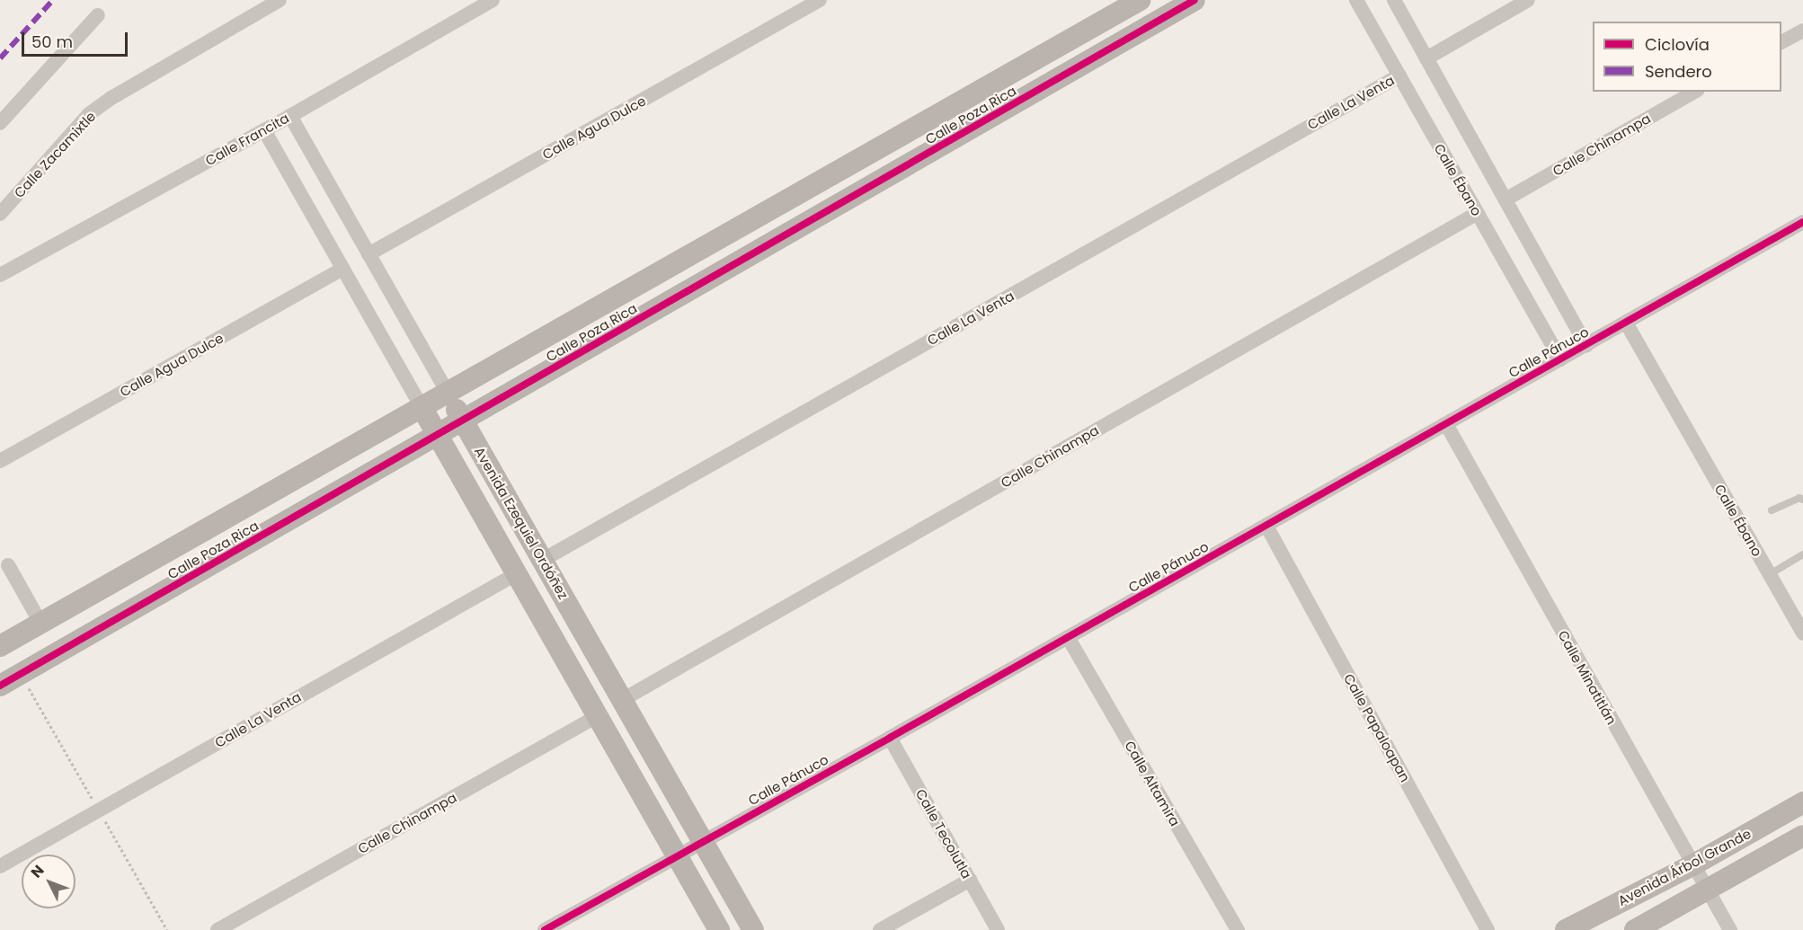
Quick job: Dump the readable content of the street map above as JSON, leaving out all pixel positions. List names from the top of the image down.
{
  "streets": {
    "street": [
      "Calle La Venta",
      "Calle Poza Rica",
      "Calle Agua Dulce",
      "Calle Francita",
      "Calle Chinampa",
      "Calle Zacamixtle",
      "Calle Ébano",
      "Calle Pánuco",
      "Avenida Ezequiel Ordóñez",
      "Calle Minatitlán",
      "Calle Papaloapan",
      "Calle Altamira",
      "Calle Tecolutla",
      "Avenida Árbol Grande"
    ]
  },
  "crossings": [
    ["Calle La Venta", "Calle Ébano"],
    ["Calle La Venta", "Avenida Ezequiel Ordóñez"],
    ["Calle Poza Rica", "Avenida Ezequiel Ordóñez"],
    ["Calle Agua Dulce", "Avenida Ezequiel Ordóñez"],
    ["Calle Francita", "Avenida Ezequiel Ordóñez"],
    ["Calle Chinampa", "Calle Ébano"],
    ["Calle Chinampa", "Avenida Ezequiel Ordóñez"],
    ["Calle Ébano", "Calle Pánuco"],
    ["Calle Pánuco", "Avenida Ezequiel Ordóñez"],
    ["Calle Pánuco", "Calle Minatitlán"],
    ["Calle Pánuco", "Calle Papaloapan"],
    ["Calle Pánuco", "Calle Altamira"],
    ["Calle Pánuco", "Calle Tecolutla"],
    ["Calle Minatitlán", "Avenida Árbol Grande"]
  ],
  "legend": ["Ciclovía", "Sendero"],
  "scale_bar": "50 m",
  "north": "top left"
}
